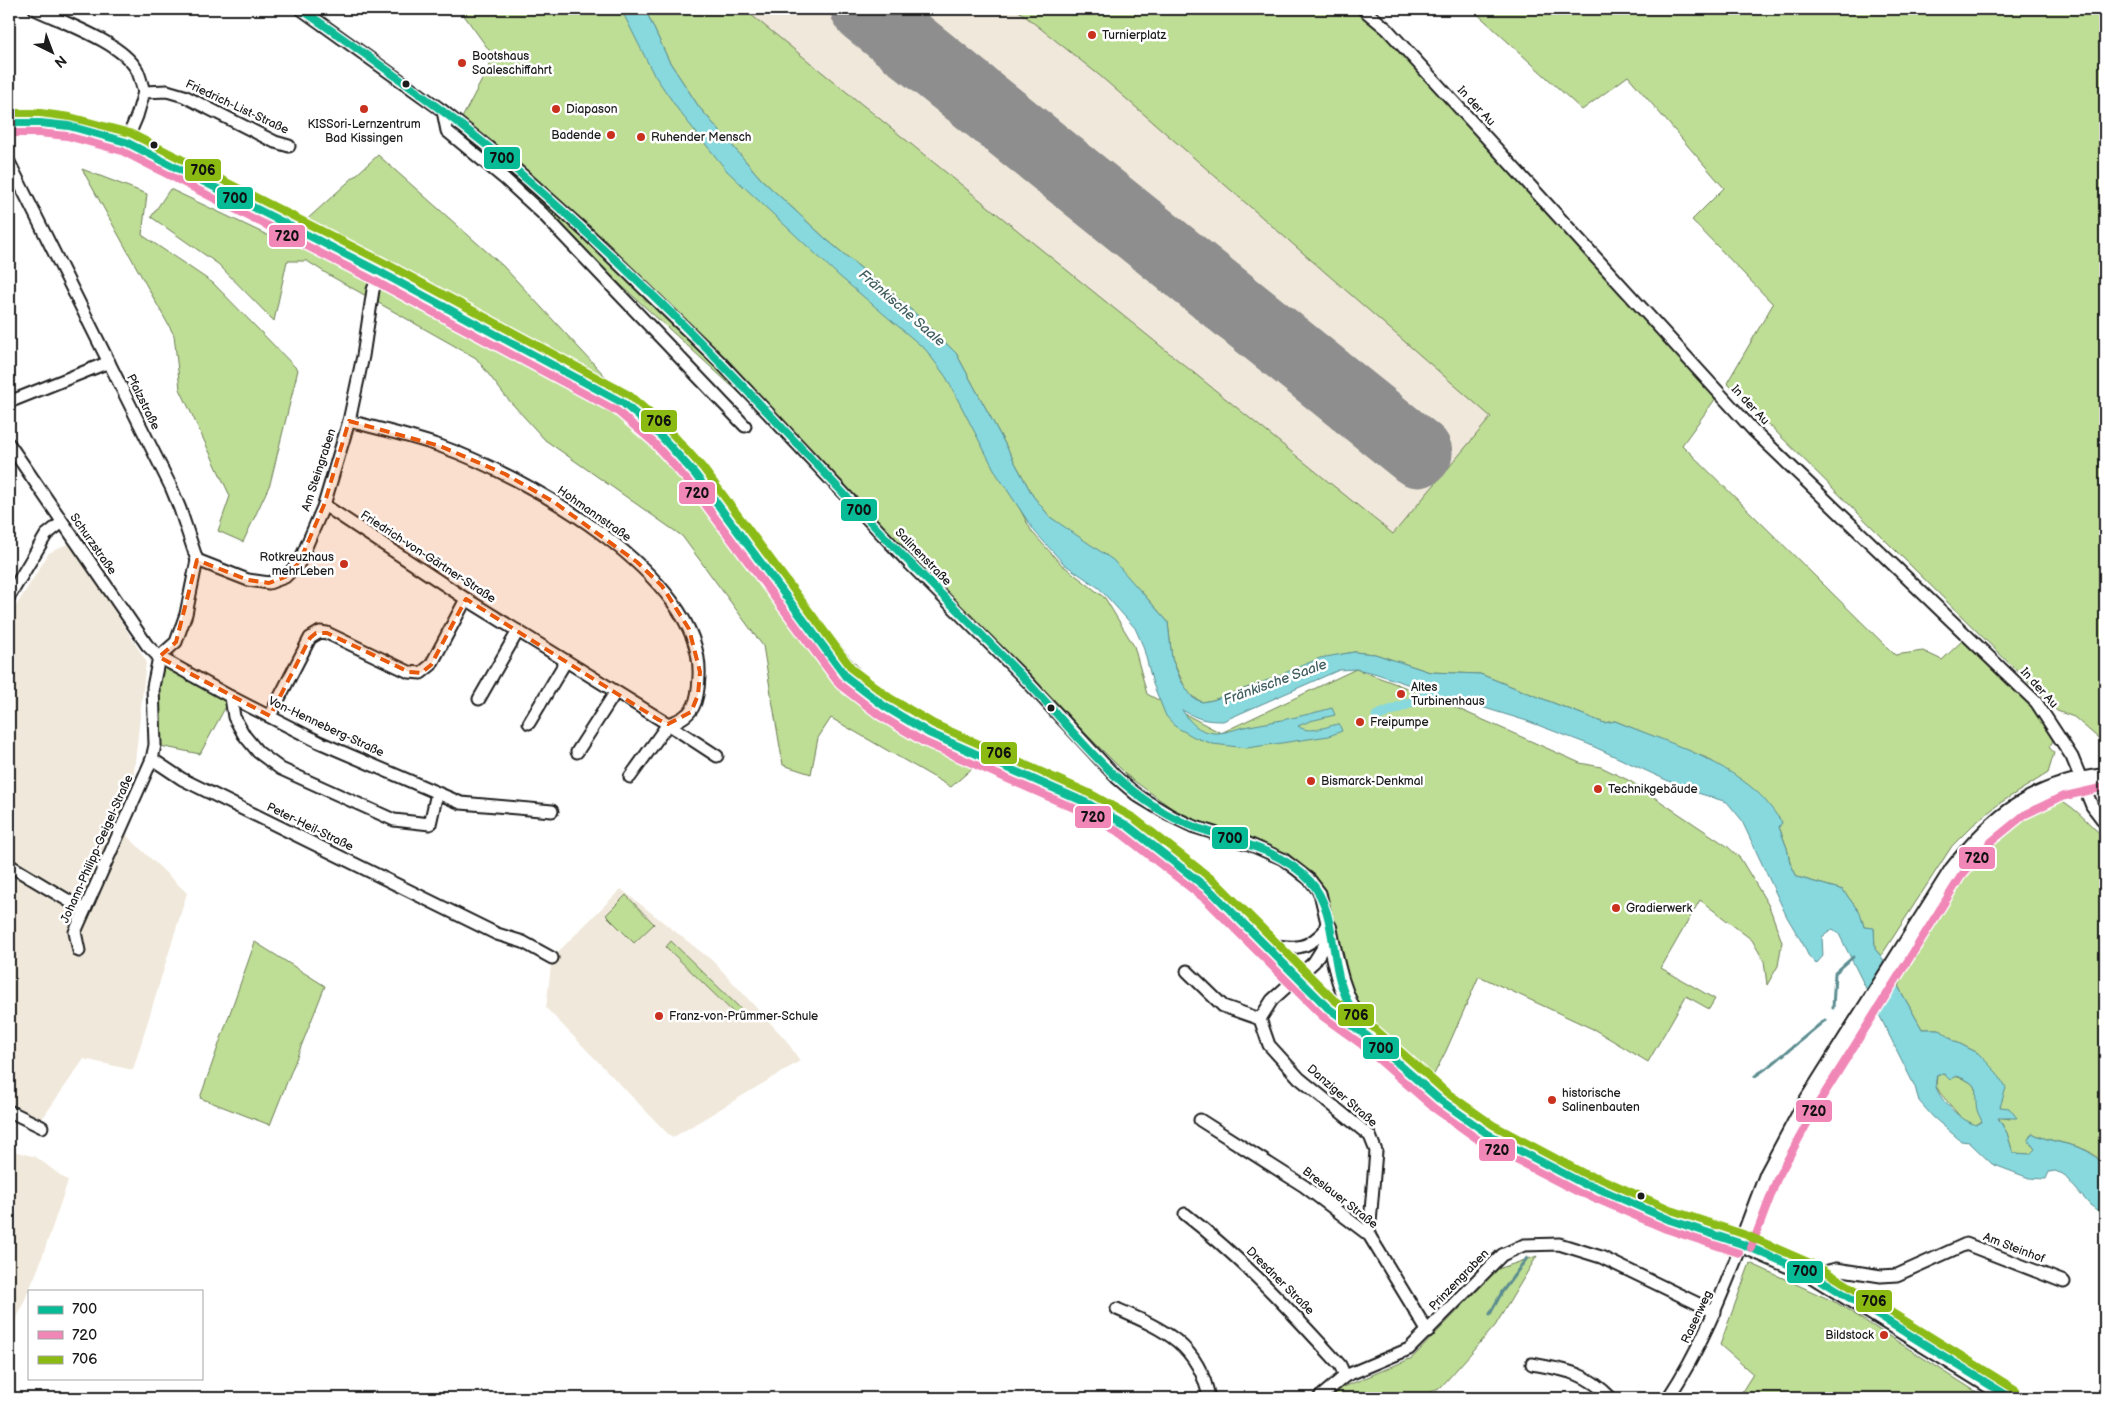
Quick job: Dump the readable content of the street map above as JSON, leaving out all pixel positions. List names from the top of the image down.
{
  "streets": {
    "street": [
      "In der Au",
      "Friedrich-List-Straße",
      "Pfalzstraße",
      "Am Steingraben",
      "Hohmannstraße",
      "Schurzstraße",
      "Friedrich-von-Gärtner-Straße",
      "Salinenstraße",
      "Von-Henneberg-Straße",
      "Peter-Heil-Straße",
      "Johann-Philipp-Geigel-Straße",
      "Danziger Straße",
      "Breslauer Straße",
      "Am Steinhof",
      "Prinzengraben",
      "Dresdner Straße",
      "Rasenweg"
    ]
  },
  "crossings": [
    ["Pfalzstraße", "Am Steingraben"],
    ["Am Steingraben", "Hohmannstraße"],
    ["Am Steingraben", "Friedrich-von-Gärtner-Straße"],
    ["Hohmannstraße", "Friedrich-von-Gärtner-Straße"],
    ["Schurzstraße", "Von-Henneberg-Straße"],
    ["Peter-Heil-Straße", "Johann-Philipp-Geigel-Straße"],
    ["Danziger Straße", "Breslauer Straße"],
    ["Breslauer Straße", "Prinzengraben"],
    ["Prinzengraben", "Dresdner Straße"],
    ["Prinzengraben", "Rasenweg"]
  ],
  "water": ["Fränkische Saale"],
  "places": [
    "Turnierplatz",
    "Bootshaus Saaleschiffahrt",
    "KISSori-Lernzentrum Bad Kissingen",
    "Diapason",
    "Badende",
    "Ruhender Mensch",
    "Rotkreuzhaus mehrLeben",
    "Altes Turbinenhaus",
    "Freipumpe",
    "Bismarck-Denkmal",
    "Technikgebäude",
    "Gradierwerk",
    "Franz-von-Prümmer-Schule",
    "historische Salinenbauten",
    "Bildstock"
  ],
  "lines": ["transit line 700", "transit line 706", "transit line 720"],
  "legend": ["700", "720", "706"],
  "north": "bottom right"
}
